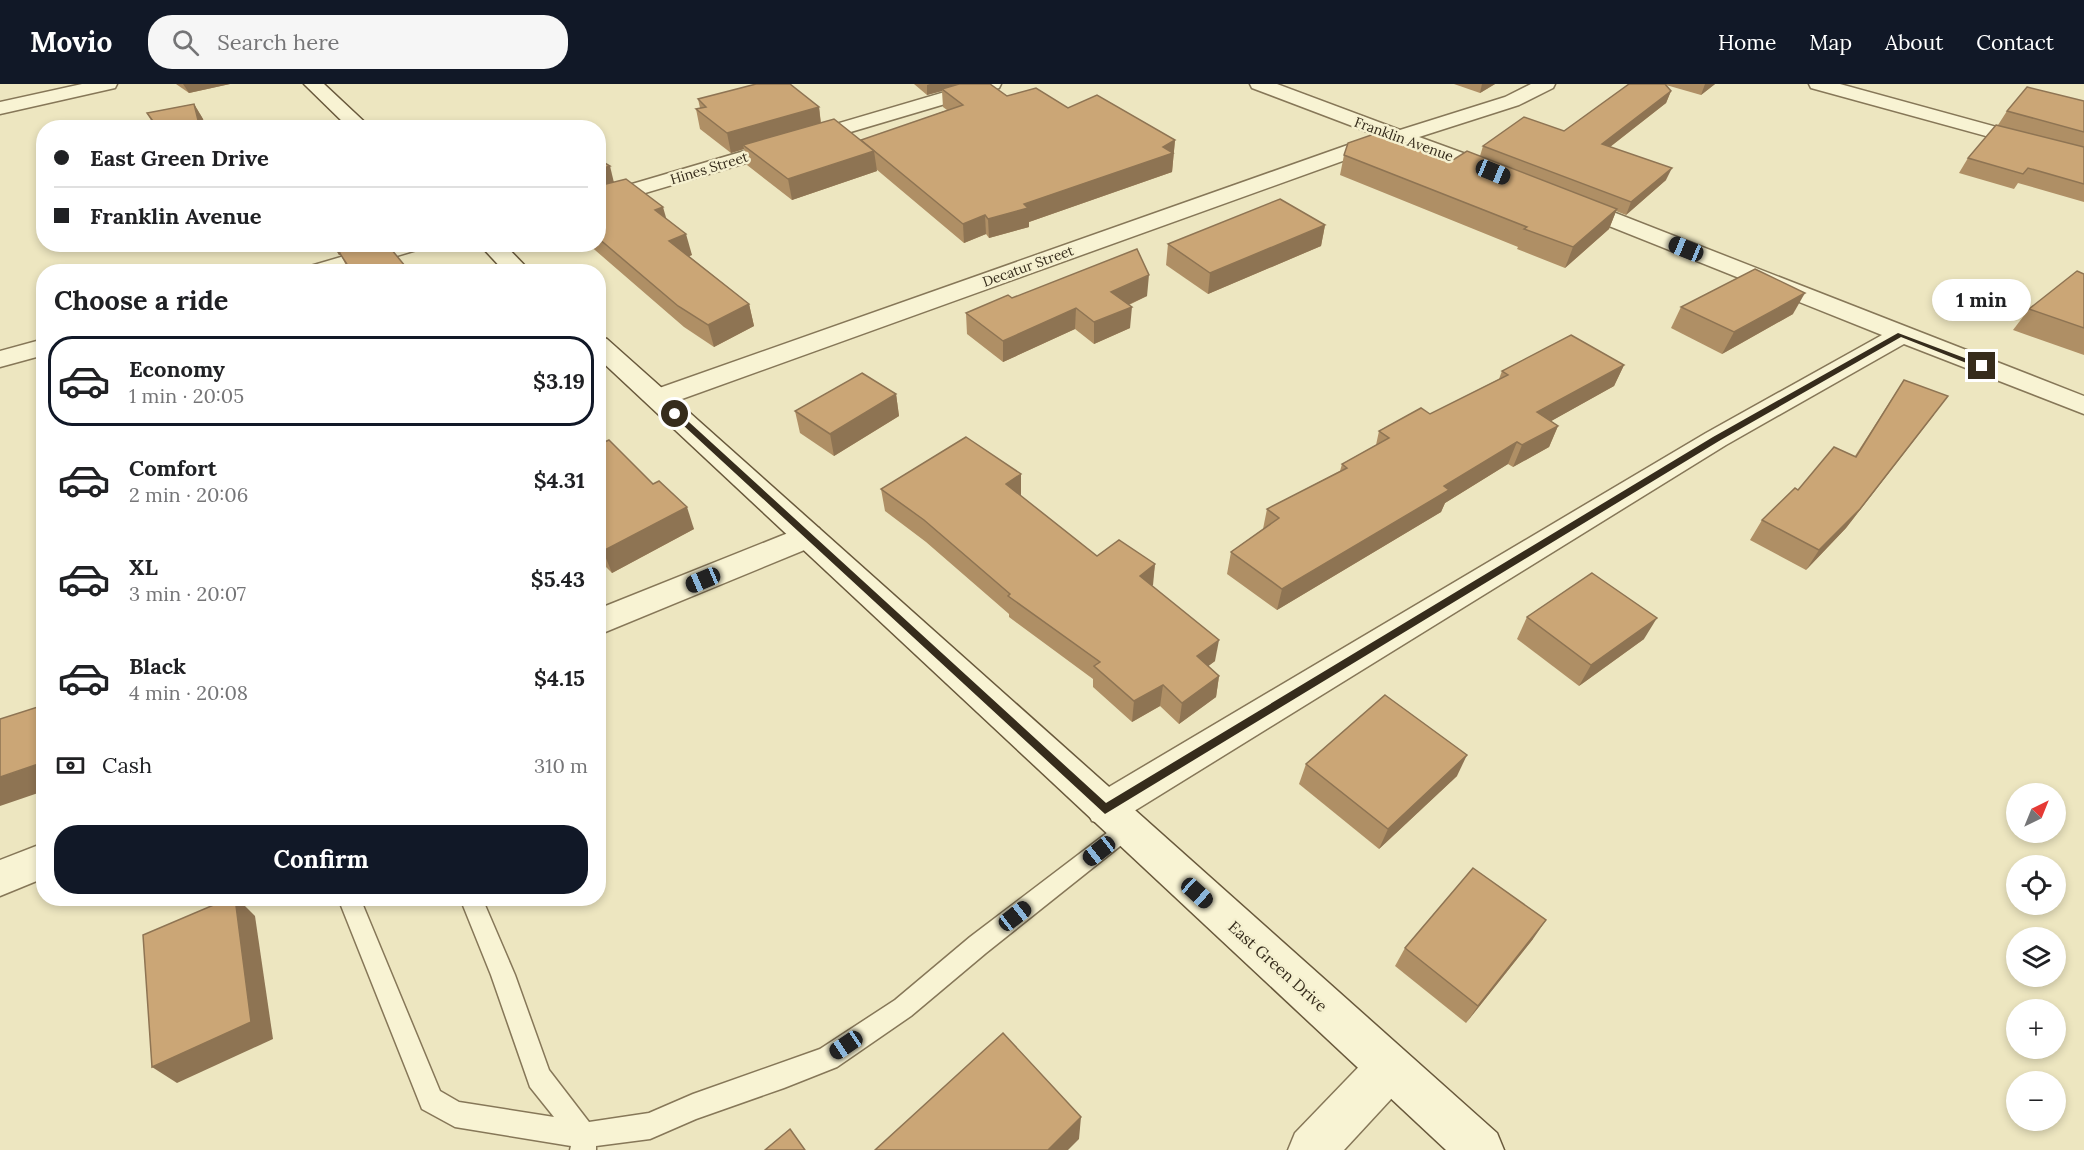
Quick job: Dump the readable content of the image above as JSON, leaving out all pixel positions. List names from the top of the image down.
{
  "streets": {
    "street": [
      "Franklin Avenue",
      "Hines Street",
      "Decatur Street",
      "East Green Drive"
    ]
  },
  "crossings": [
    ["Franklin Avenue", "Decatur Street"],
    ["Decatur Street", "East Green Drive"]
  ],
  "north": "top right",
  "page": {
    "header": "Movio",
    "search": "Search here",
    "nav": [
      "Home",
      "Map",
      "About",
      "Contact"
    ],
    "banner": ["East Green Drive", "Franklin Avenue"],
    "heading": "Choose a ride",
    "bubble": "1 min",
    "list": [
      {
        "name": "Economy",
        "note": "1 min · 20:05",
        "value": "$3.19"
      },
      {
        "name": "Comfort",
        "note": "2 min · 20:06",
        "value": "$4.31"
      },
      {
        "name": "XL",
        "note": "3 min · 20:07",
        "value": "$5.43"
      },
      {
        "name": "Black",
        "note": "4 min · 20:08",
        "value": "$4.15"
      }
    ],
    "pay": ["Cash", "310 m"],
    "map_buttons": ["+", "−"],
    "buttons": "Confirm"
  }
}
